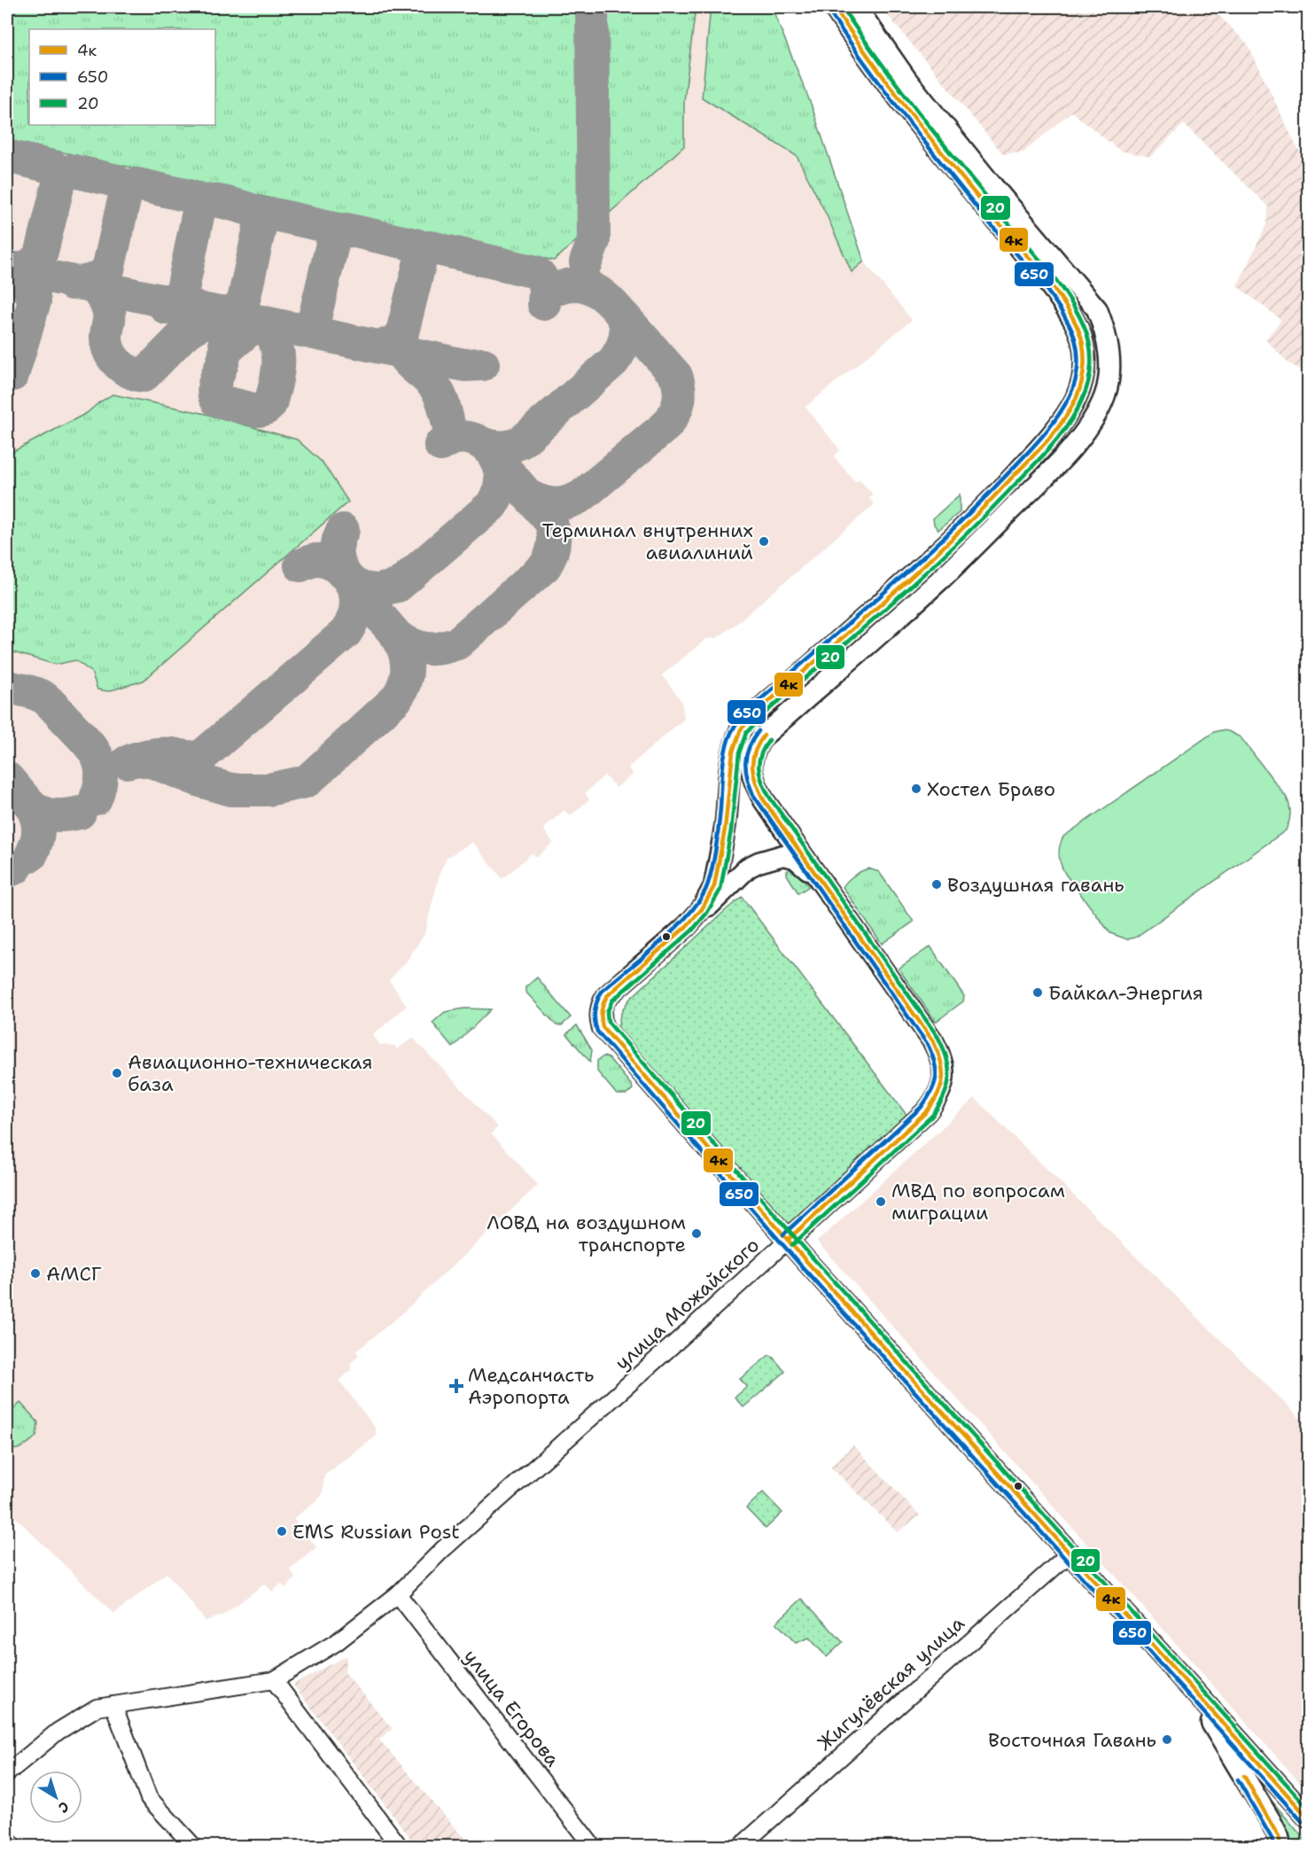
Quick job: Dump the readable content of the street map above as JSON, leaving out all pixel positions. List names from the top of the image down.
{
  "streets": {
    "street": ["улица Можайского", "Жигулёвская улица", "улица Егорова"]
  },
  "crossings": [
    ["улица Можайского", "улица Егорова"]
  ],
  "places": {
    "other": [
      "Терминал внутренних авиалиний",
      "Хостел Браво",
      "Воздушная гавань",
      "Байкал-Энергия",
      "Авиационно-техническая база",
      "МВД по вопросам миграции",
      "ЛОВД на воздушном транспорте",
      "АМСГ",
      "EMS Russian Рost",
      "Восточная Гавань"
    ],
    "health": ["Медсанчасть Аэропорта"]
  },
  "lines": ["transit line 4к", "transit line 20", "transit line 650"],
  "legend": ["4к", "650", "20"],
  "north": "bottom right"
}
